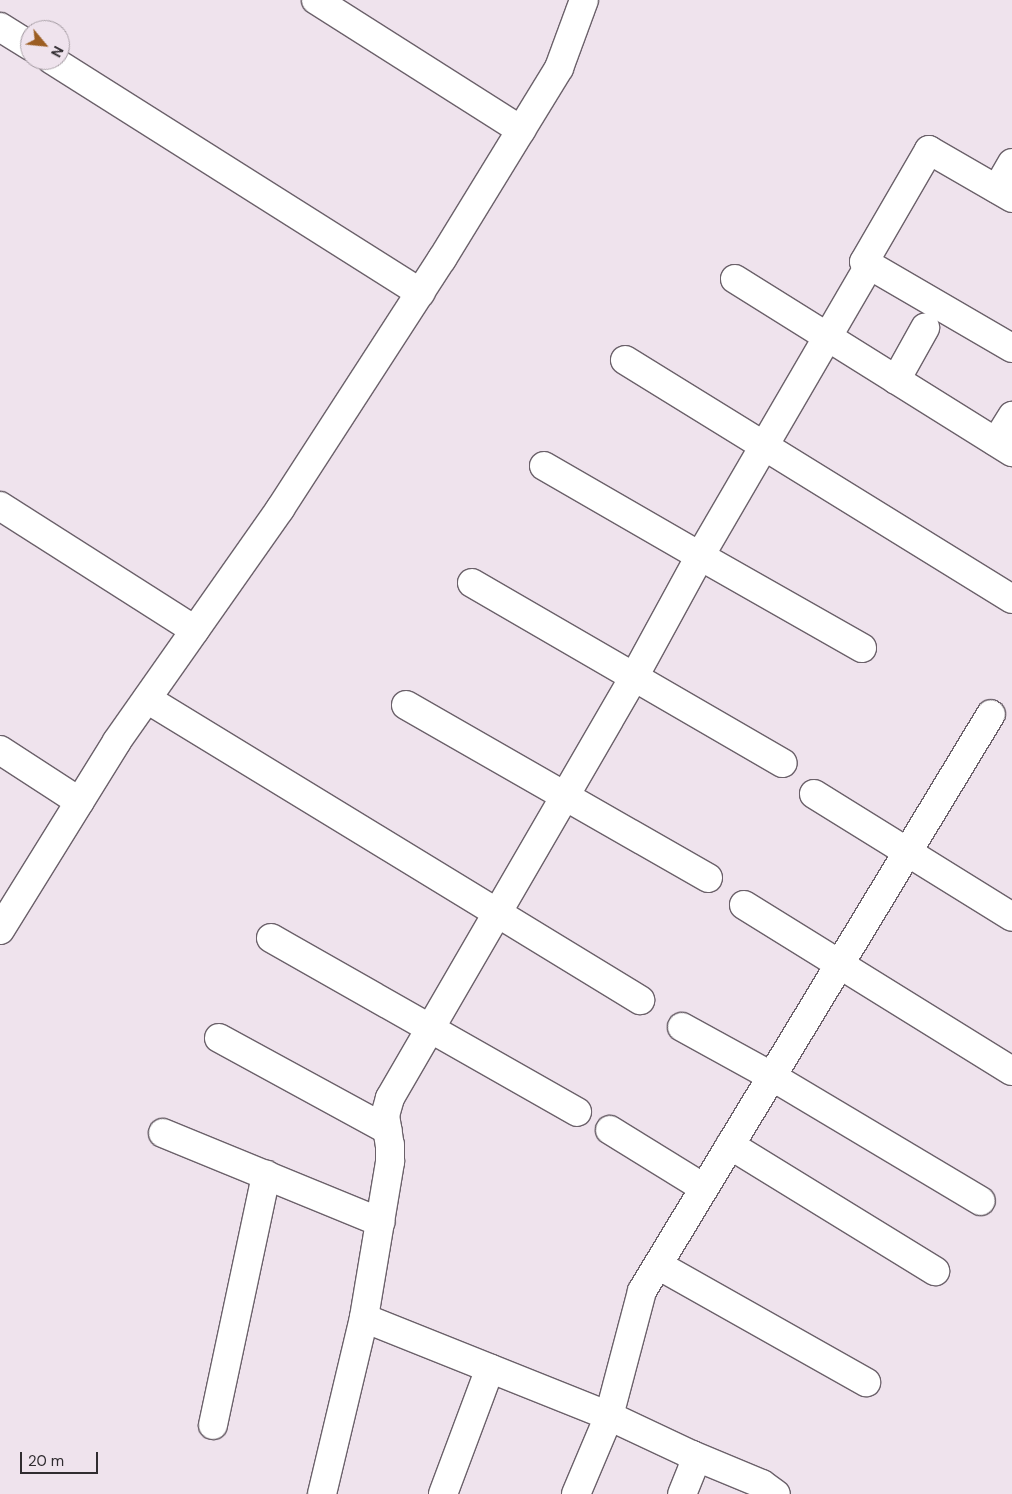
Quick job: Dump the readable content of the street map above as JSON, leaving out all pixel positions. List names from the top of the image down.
{
  "scale_bar": "20 m",
  "north": "bottom right"
}
